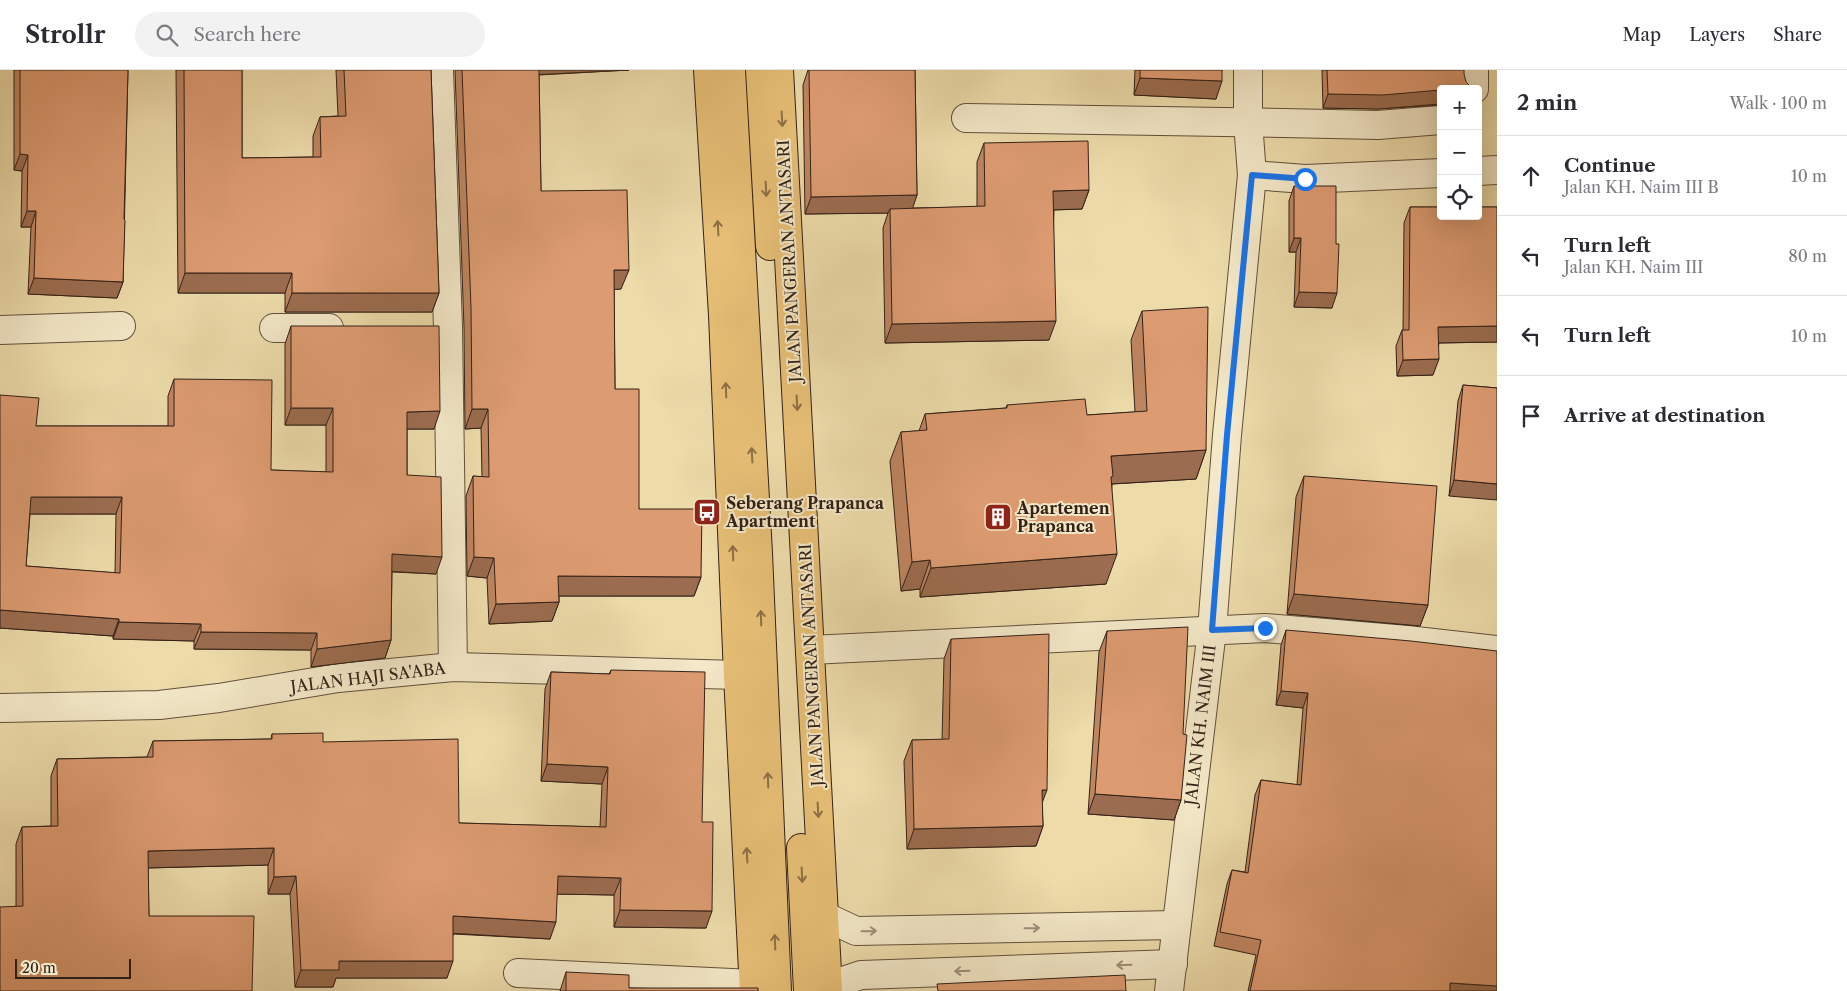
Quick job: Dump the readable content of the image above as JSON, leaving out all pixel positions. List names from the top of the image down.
{
  "streets": {
    "main road": ["JALAN PANGERAN ANTASARI"],
    "street": ["JALAN HAJI SA'ABA", "JALAN KH. NAIM III"]
  },
  "places": {
    "bus stop": ["Seberang Prapanca Apartment"],
    "building": ["Apartemen Prapanca"]
  },
  "scale_bar": "20 m",
  "page": {
    "header": "Strollr",
    "search": "Search here",
    "nav": ["Map", "Layers", "Share"],
    "heading": ["2 min", "Walk · 100 m"],
    "map_buttons": ["+", "−"],
    "list": [
      ["Continue", "Jalan KH. Naim III B", "10 m"],
      ["Turn left", "Jalan KH. Naim III", "80 m"],
      ["Turn left", "10 m"],
      "Arrive at destination"
    ],
    "scale": "20 m"
  }
}
